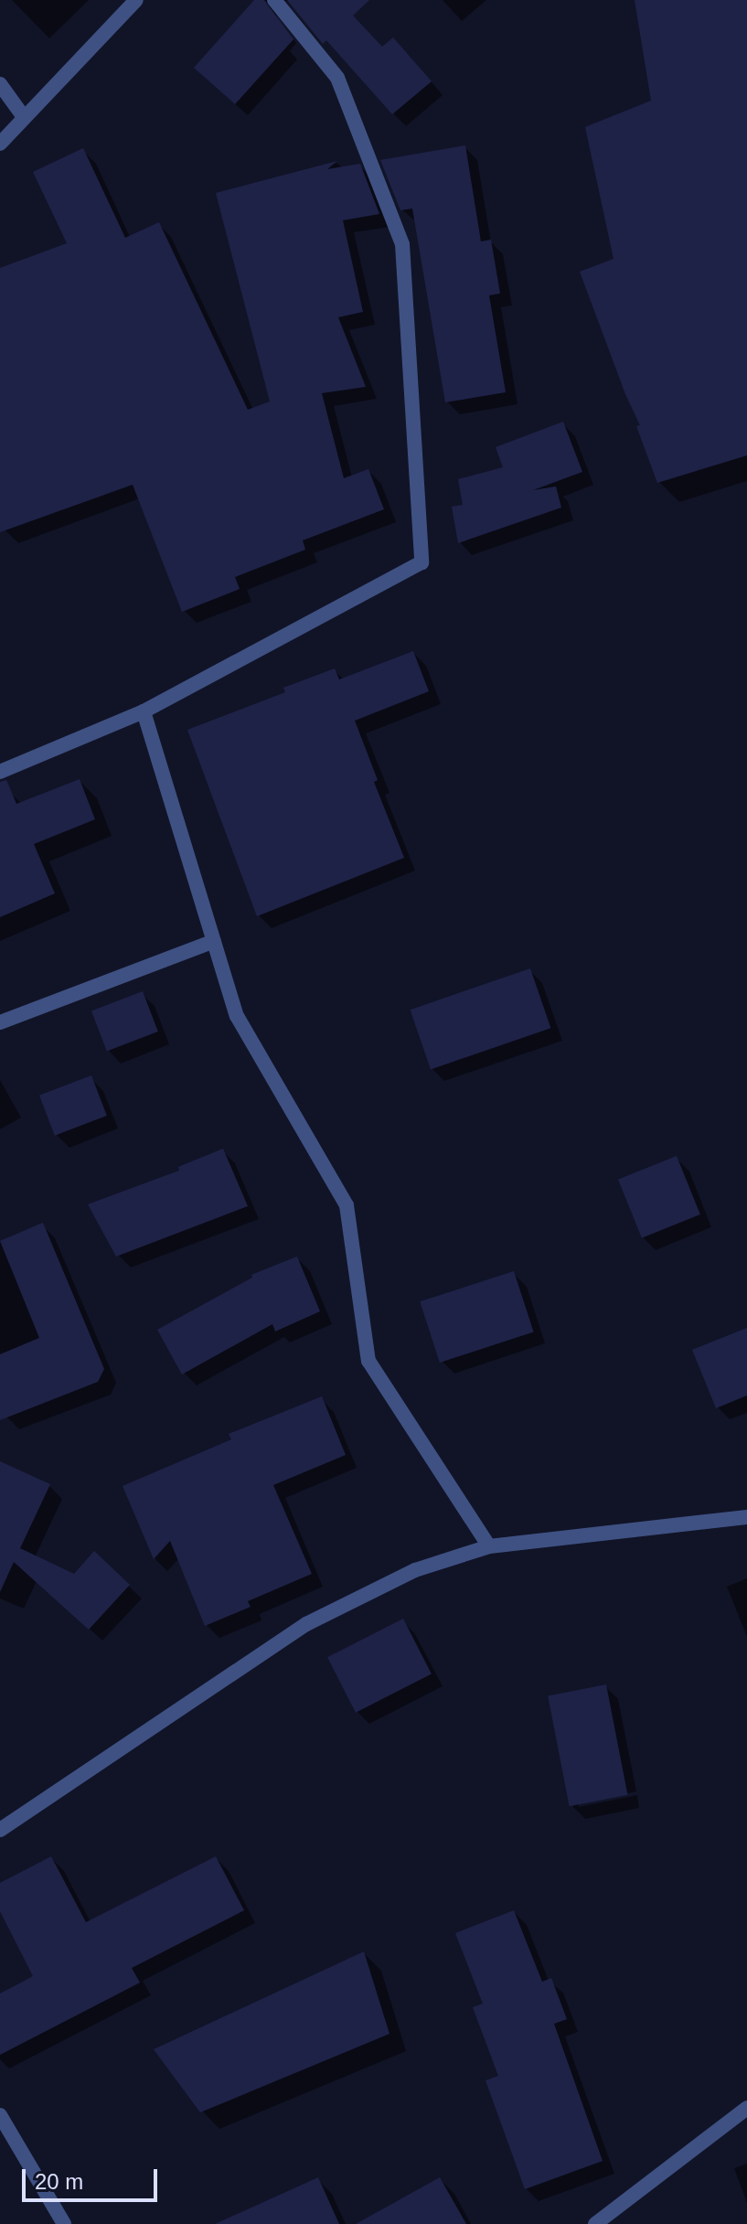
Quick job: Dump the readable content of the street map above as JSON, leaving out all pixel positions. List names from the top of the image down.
{
  "scale_bar": "20 m"
}
